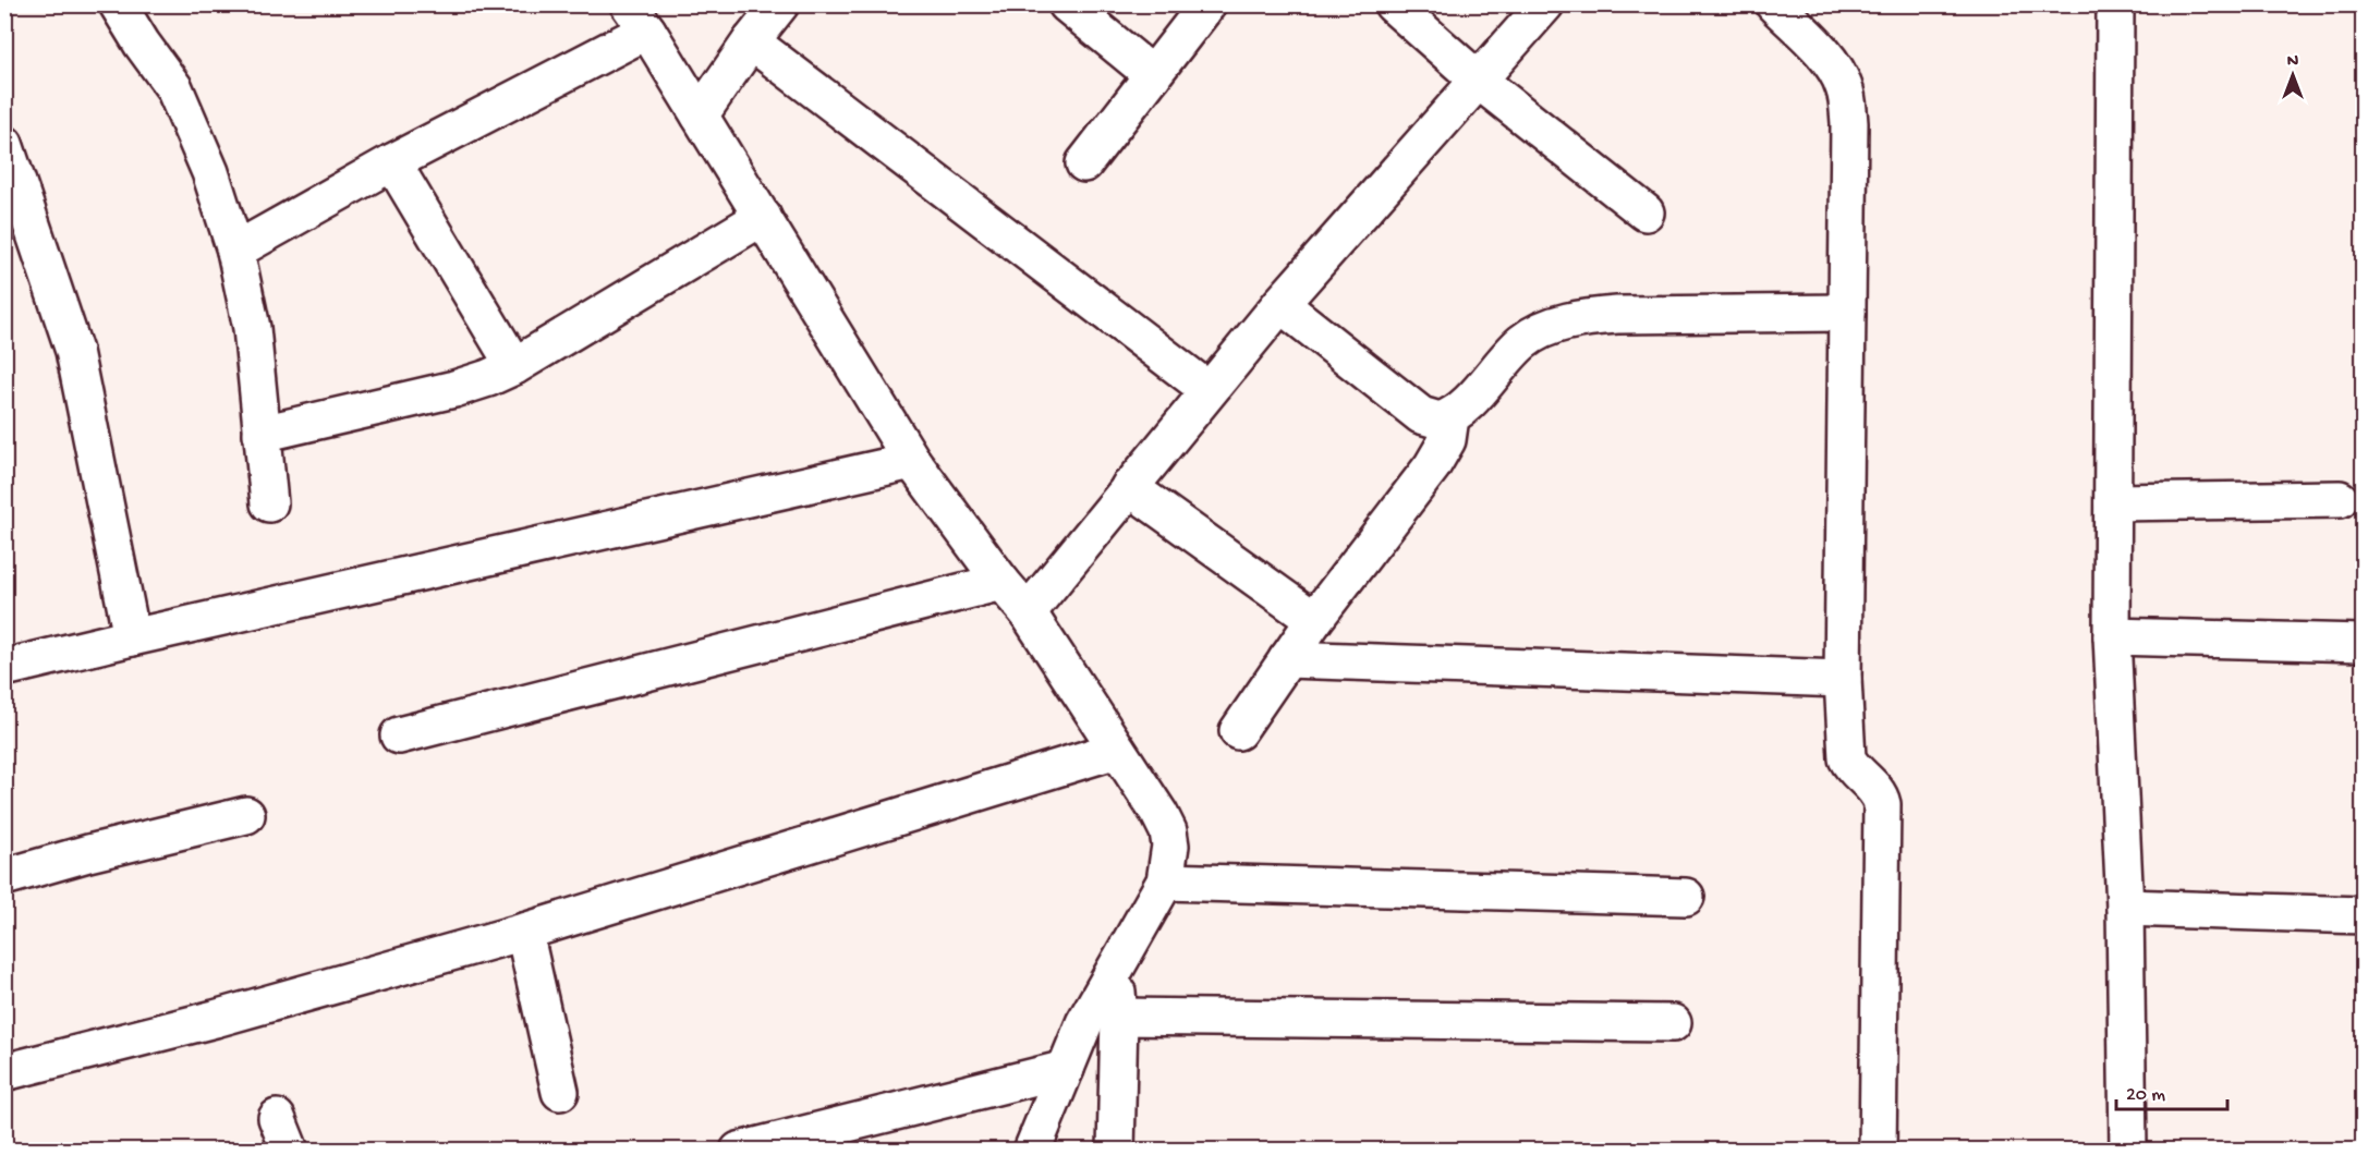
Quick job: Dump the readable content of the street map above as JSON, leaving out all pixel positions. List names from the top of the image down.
{
  "scale_bar": "20 m",
  "north": "top"
}
